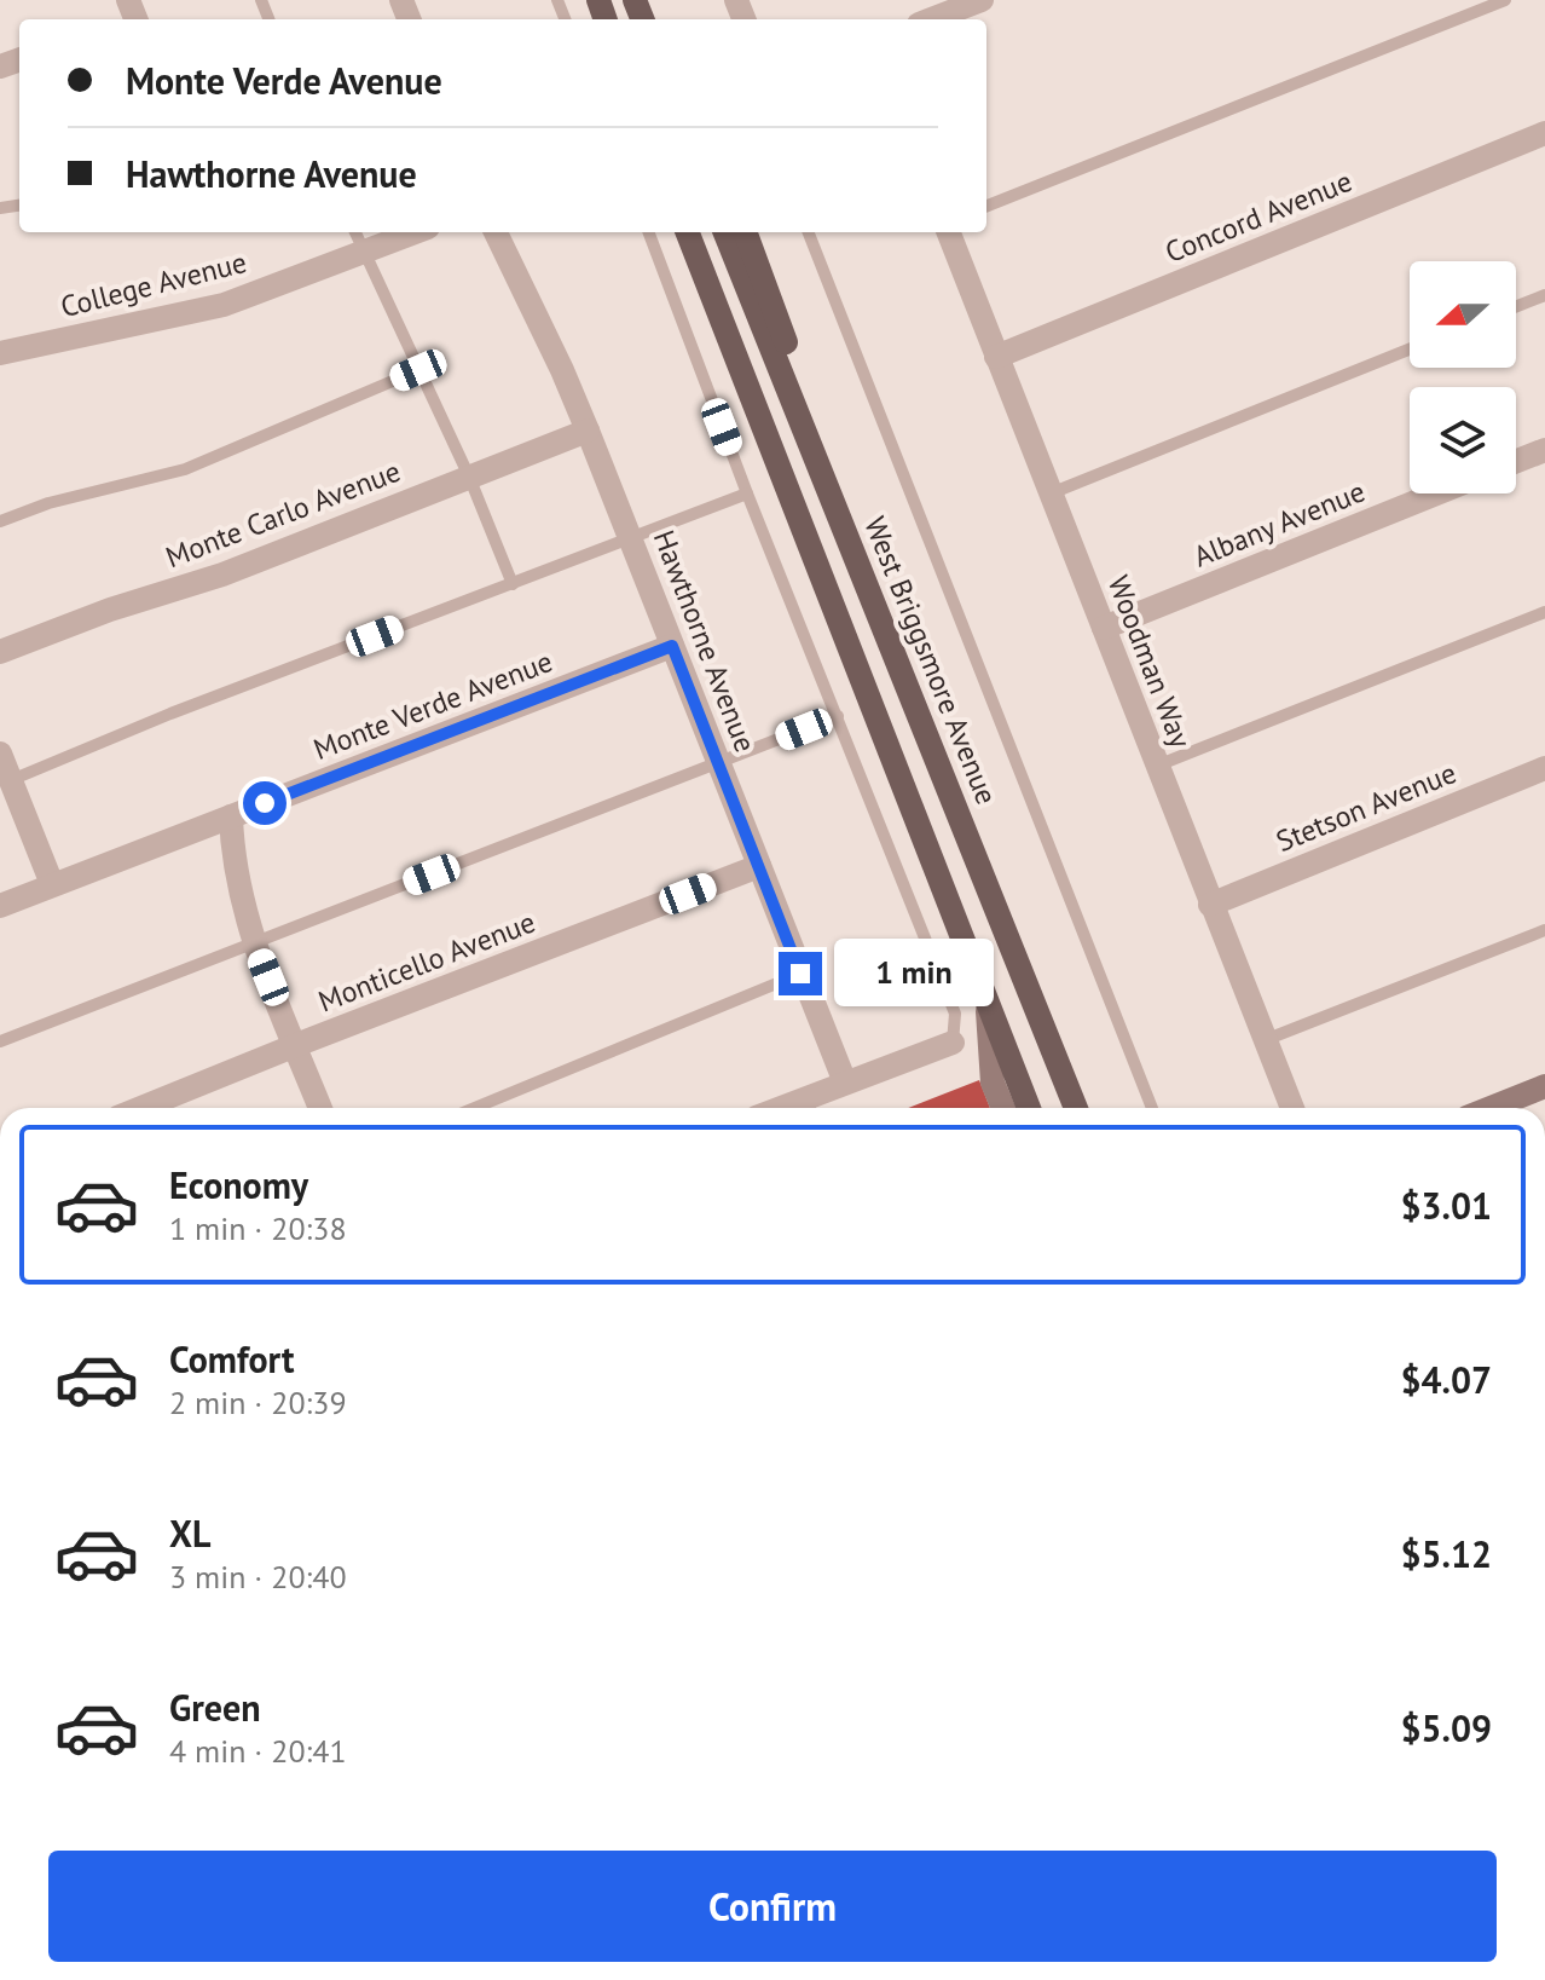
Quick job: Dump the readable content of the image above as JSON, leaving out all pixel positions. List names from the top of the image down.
{
  "streets": {
    "main road": ["West Briggsmore Avenue"],
    "street": [
      "Concord Avenue",
      "College Avenue",
      "Monte Carlo Avenue",
      "Albany Avenue",
      "Hawthorne Avenue",
      "Woodman Way",
      "Monte Verde Avenue",
      "Stetson Avenue",
      "Monticello Avenue"
    ]
  },
  "crossings": [
    ["Concord Avenue", "Woodman Way"],
    ["Monte Carlo Avenue", "Hawthorne Avenue"],
    ["Albany Avenue", "Woodman Way"],
    ["Hawthorne Avenue", "Monte Verde Avenue"],
    ["Hawthorne Avenue", "Monticello Avenue"],
    ["Woodman Way", "Stetson Avenue"]
  ],
  "north": "left",
  "page": {
    "banner": ["Monte Verde Avenue", "Hawthorne Avenue"],
    "bubble": "1 min",
    "list": [
      {
        "name": "Economy",
        "note": "1 min · 20:38",
        "value": "$3.01"
      },
      {
        "name": "Comfort",
        "note": "2 min · 20:39",
        "value": "$4.07"
      },
      {
        "name": "XL",
        "note": "3 min · 20:40",
        "value": "$5.12"
      },
      {
        "name": "Green",
        "note": "4 min · 20:41",
        "value": "$5.09"
      }
    ],
    "buttons": "Confirm"
  }
}
